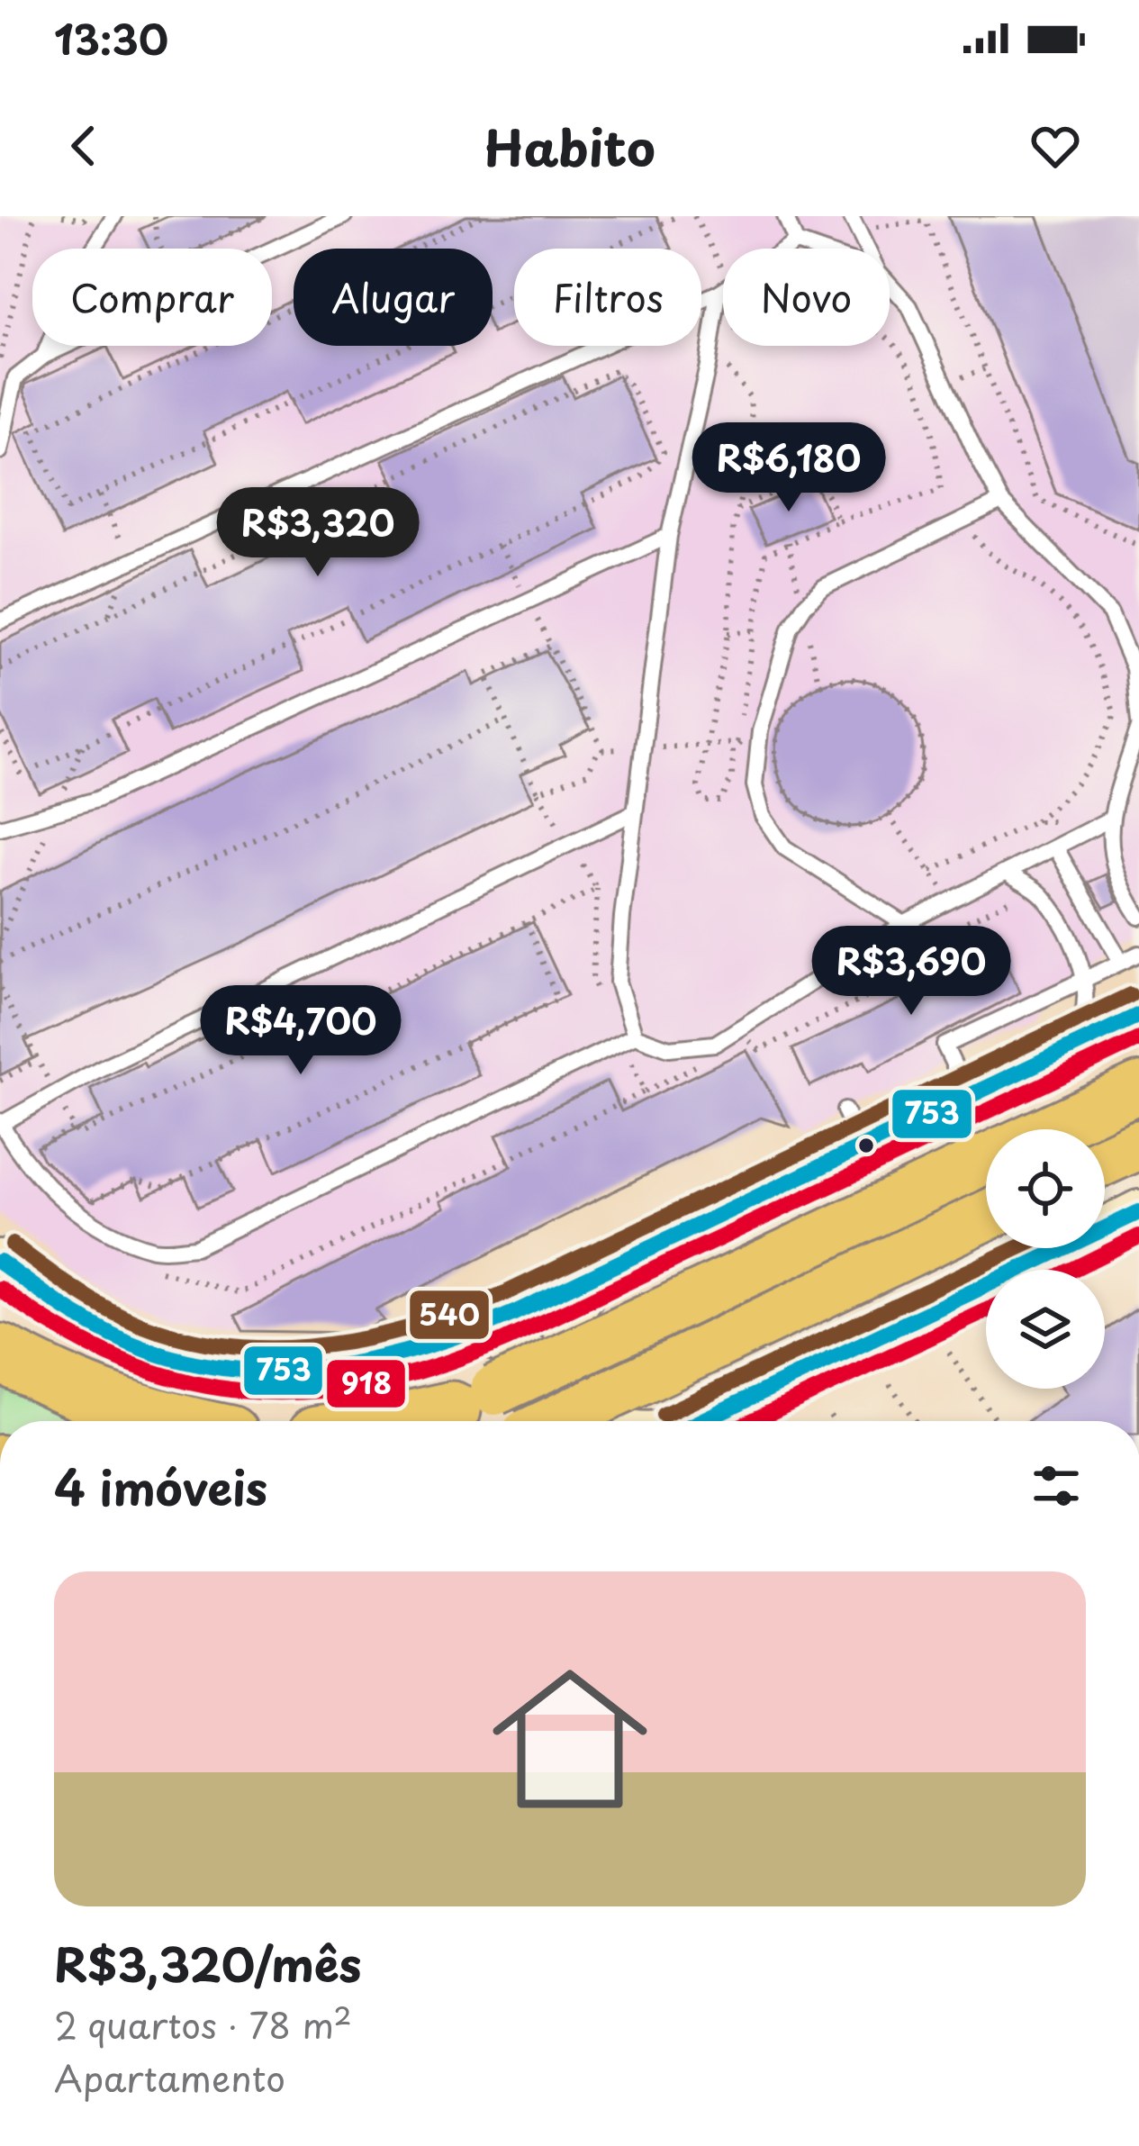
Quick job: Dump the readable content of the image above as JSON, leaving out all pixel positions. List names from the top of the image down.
{
  "lines": ["transit line 540", "transit line 753", "transit line 918"],
  "page": {
    "status": "13:30",
    "header": "Habito",
    "chip": [
      "Comprar",
      "Alugar",
      "Filtros",
      "Novo"
    ],
    "price": [
      "R$6,180",
      "R$3,320",
      "R$3,690",
      "R$4,700"
    ],
    "heading": "4 imóveis",
    "list": [
      {
        "name": "R$3,320/mês",
        "note": "2 quartos · 78 m² · Apartamento"
      }
    ]
  }
}
